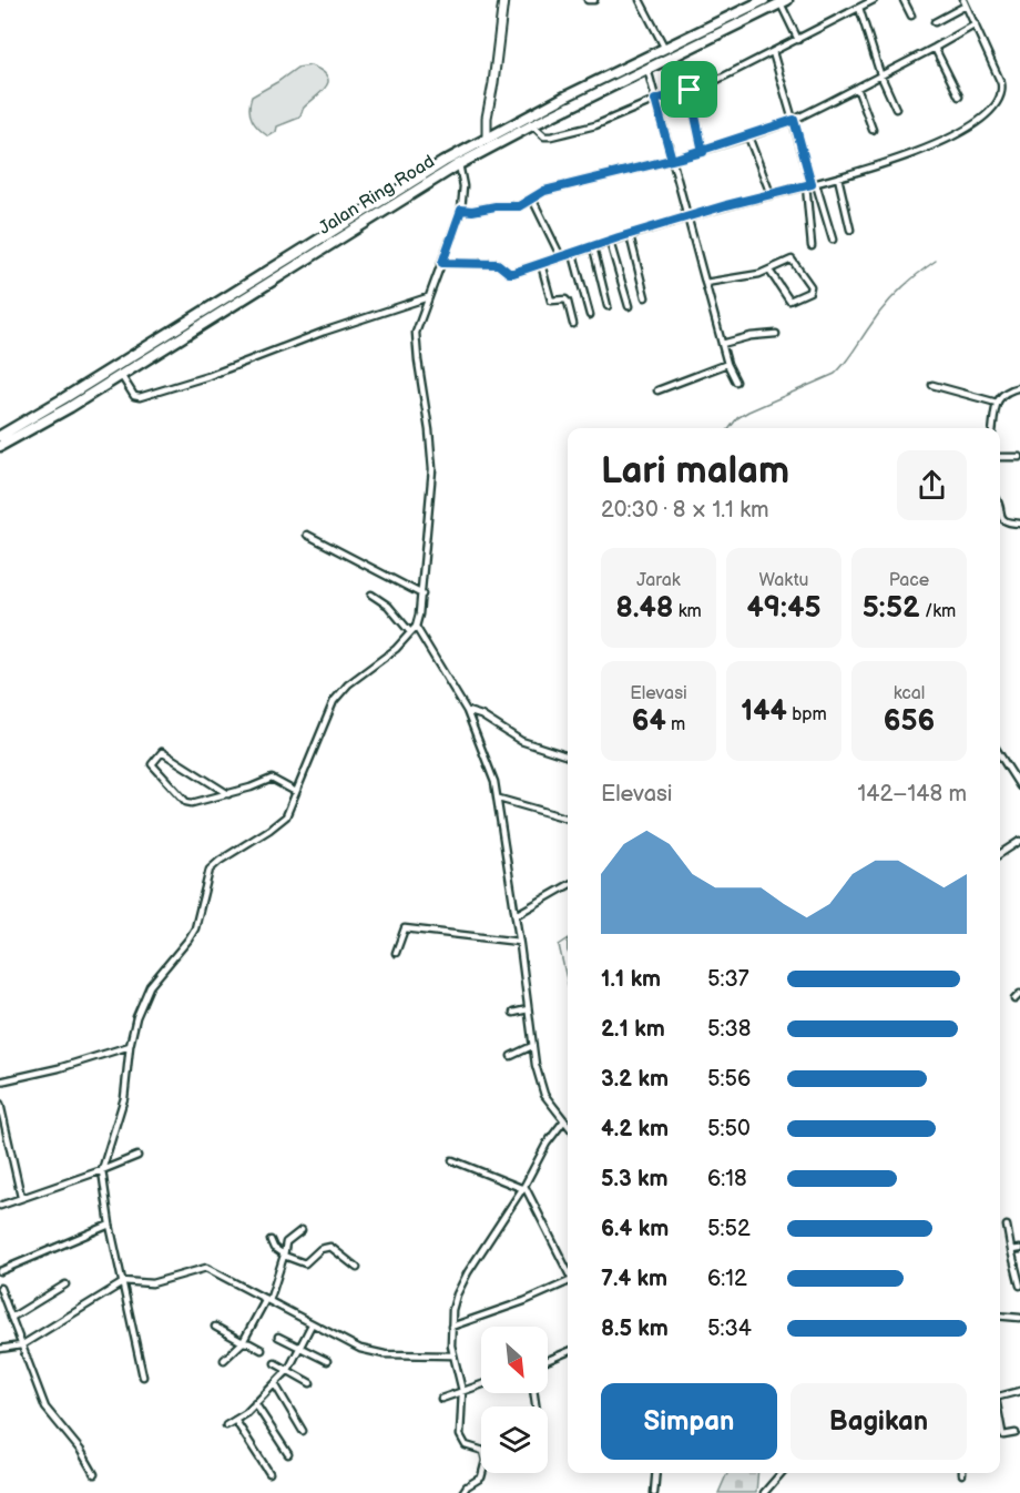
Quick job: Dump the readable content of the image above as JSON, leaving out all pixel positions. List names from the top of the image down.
{
  "streets": {
    "highway": ["Jalan Ring Road"]
  },
  "north": "bottom right",
  "page": {
    "heading": ["Lari malam", "20:30 · 8 × 1.1 km"],
    "stats": [
      ["Jarak", "8.48 km"],
      ["Waktu", "49:45"],
      ["Pace", "5:52 /km"],
      ["Elevasi", "64 m"],
      ["144 bpm"],
      ["kcal", "656"]
    ],
    "chart": ["Elevasi", "142–148 m"],
    "list": [
      {
        "name": "1.1 km",
        "note": "5:37"
      },
      {
        "name": "2.1 km",
        "note": "5:38"
      },
      {
        "name": "3.2 km",
        "note": "5:56"
      },
      {
        "name": "4.2 km",
        "note": "5:50"
      },
      {
        "name": "5.3 km",
        "note": "6:18"
      },
      {
        "name": "6.4 km",
        "note": "5:52"
      },
      {
        "name": "7.4 km",
        "note": "6:12"
      },
      {
        "name": "8.5 km",
        "note": "5:34"
      }
    ],
    "buttons": ["Simpan", "Bagikan"]
  }
}
